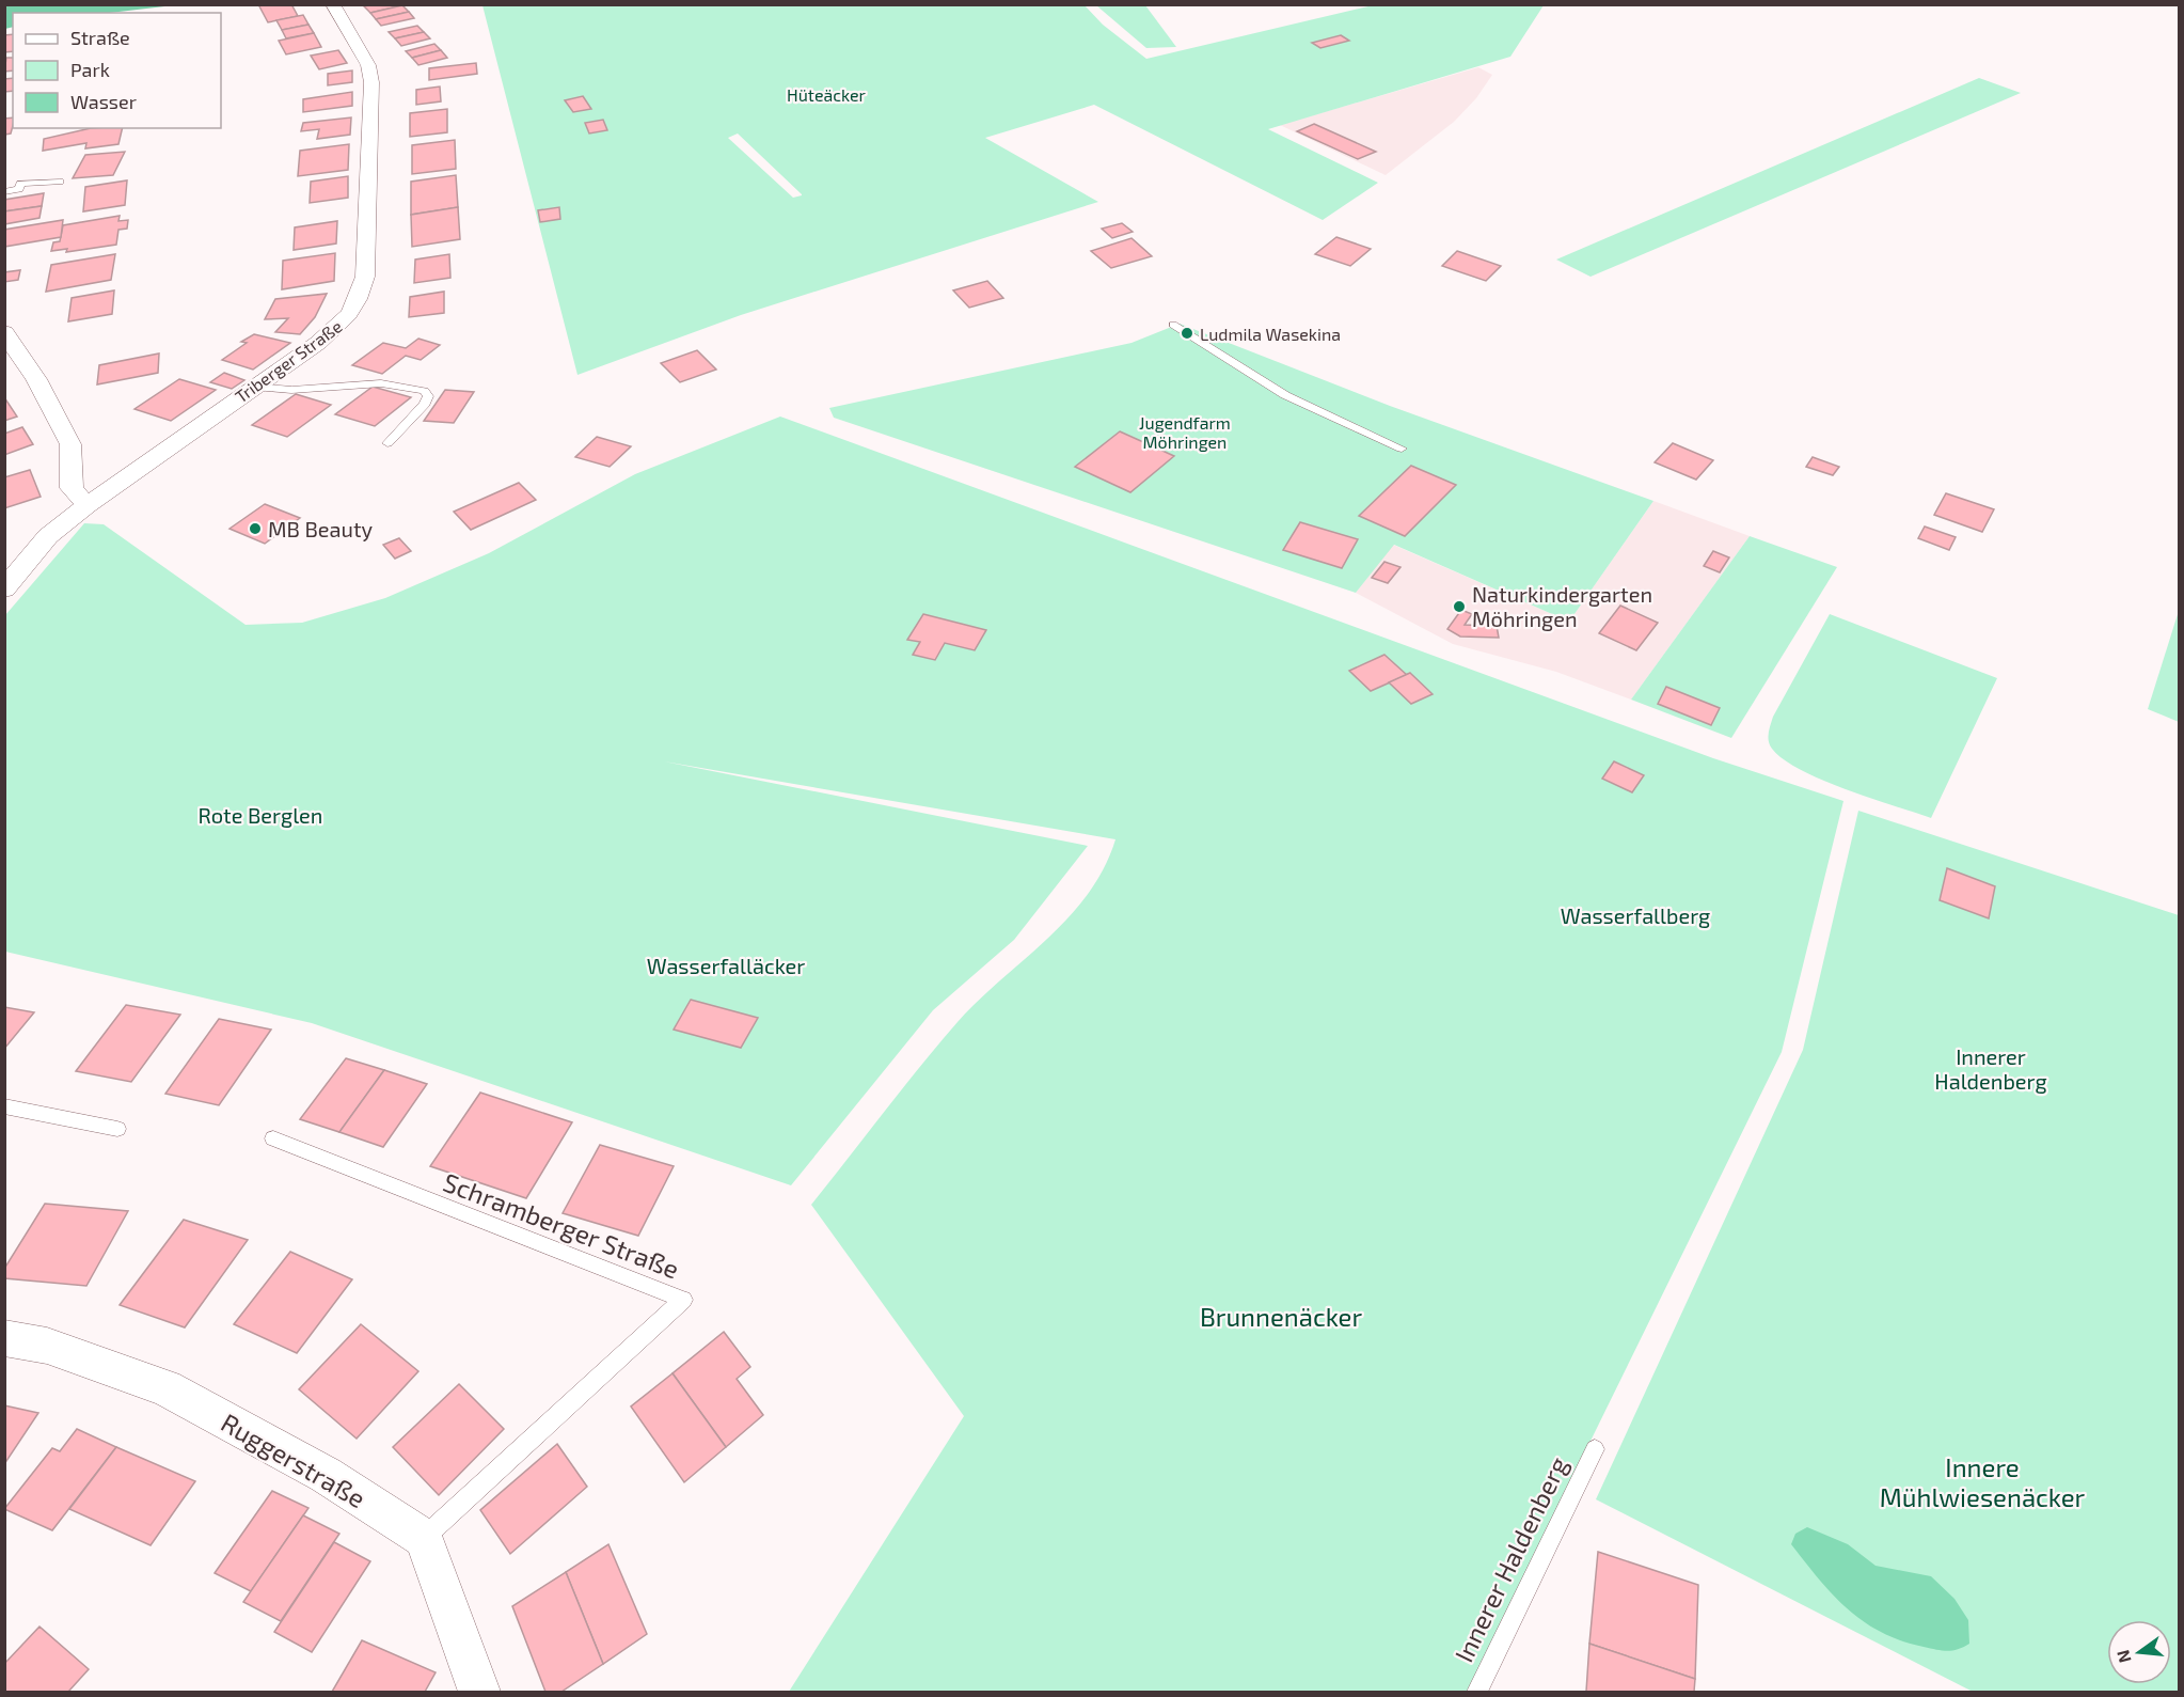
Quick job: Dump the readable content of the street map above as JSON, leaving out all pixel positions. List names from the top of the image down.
{
  "streets": {
    "street": ["Triberger Straße", "Ruggerstraße"],
    "lane": ["Schramberger Straße", "Innerer Haldenberg"]
  },
  "crossings": [
    ["Schramberger Straße", "Ruggerstraße"]
  ],
  "parks": [
    "Hüteäcker",
    "Jugendfarm Möhringen",
    "Rote Berglen",
    "Wasserfallberg",
    "Wasserfalläcker",
    "Innerer Haldenberg",
    "Brunnenäcker",
    "Innere Mühlwiesenäcker"
  ],
  "places": ["Ludmila Wasekina", "MB Beauty", "Naturkindergarten Möhringen"],
  "legend": ["Straße", "Park", "Wasser"],
  "north": "left"
}
